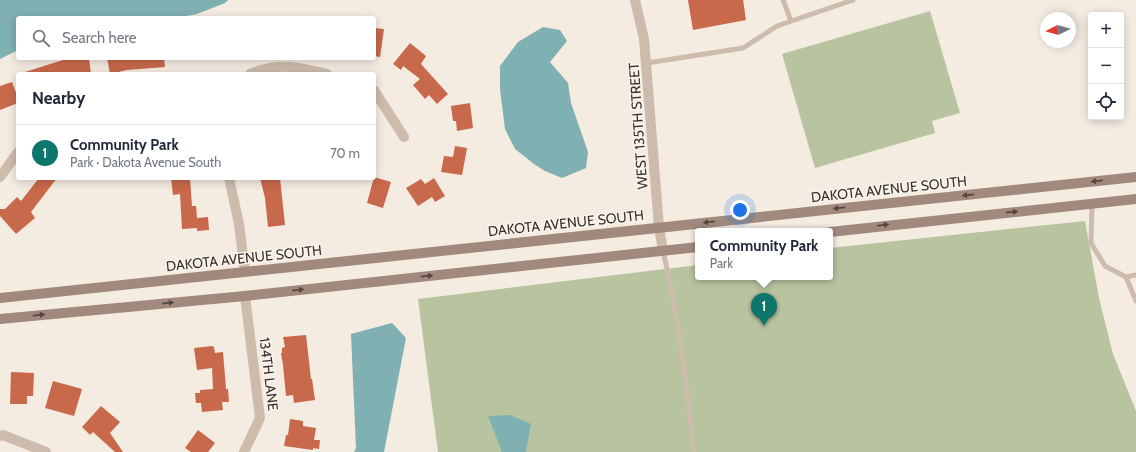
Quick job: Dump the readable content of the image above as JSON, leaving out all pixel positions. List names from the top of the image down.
{
  "streets": {
    "main road": ["DAKOTA AVENUE SOUTH"],
    "street": ["WEST 135TH STREET", "134TH LANE"]
  },
  "crossings": [
    ["WEST 135TH STREET", "DAKOTA AVENUE SOUTH"]
  ],
  "north": "left",
  "page": {
    "map_buttons": ["+", "−"],
    "search": "Search here",
    "heading": "Nearby",
    "list": [
      {
        "mark": "1",
        "name": "Community Park",
        "note": "Park · Dakota Avenue South",
        "value": "70 m"
      }
    ],
    "popup": ["Community Park", "Park"],
    "pins": "1"
  }
}
